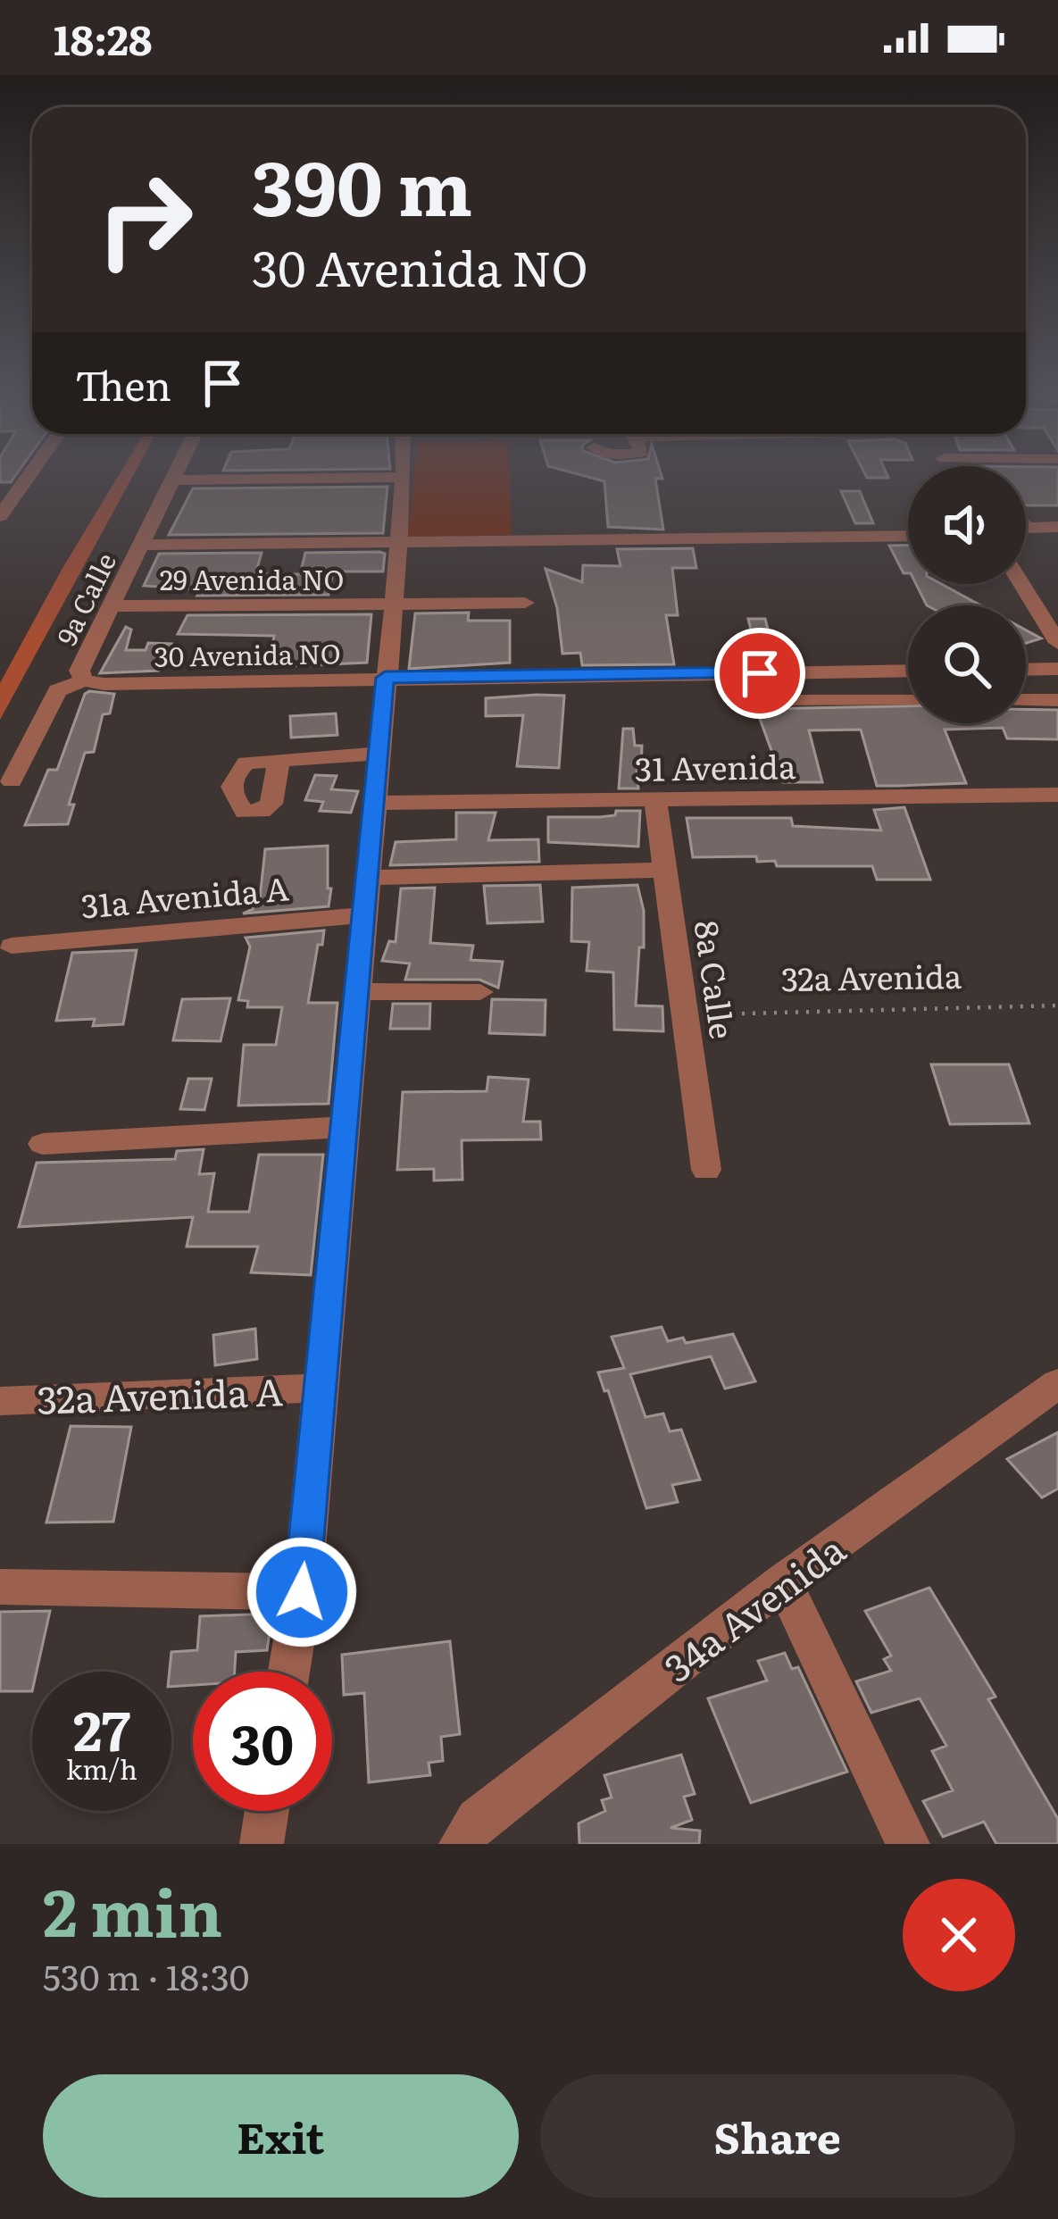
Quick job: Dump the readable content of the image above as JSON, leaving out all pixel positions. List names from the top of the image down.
{
  "streets": {
    "street": [
      "29 Avenida NO",
      "9a Calle",
      "30 Avenida NO",
      "31 Avenida",
      "31a Avenida A",
      "8a Calle",
      "32a Avenida A",
      "34a Avenida"
    ],
    "path": ["32a Avenida"]
  },
  "crossings": [
    ["29 Avenida NO", "9a Calle"],
    ["9a Calle", "30 Avenida NO"],
    ["31 Avenida", "8a Calle"],
    ["32a Avenida", "8a Calle"]
  ],
  "page": {
    "status": "18:28",
    "turn": ["390 m", "30 Avenida NO"],
    "then": "Then",
    "speed": "27 km/h",
    "limit": "30",
    "heading": ["2 min", "530 m · 18:30"],
    "buttons": ["Exit", "Share"]
  }
}
